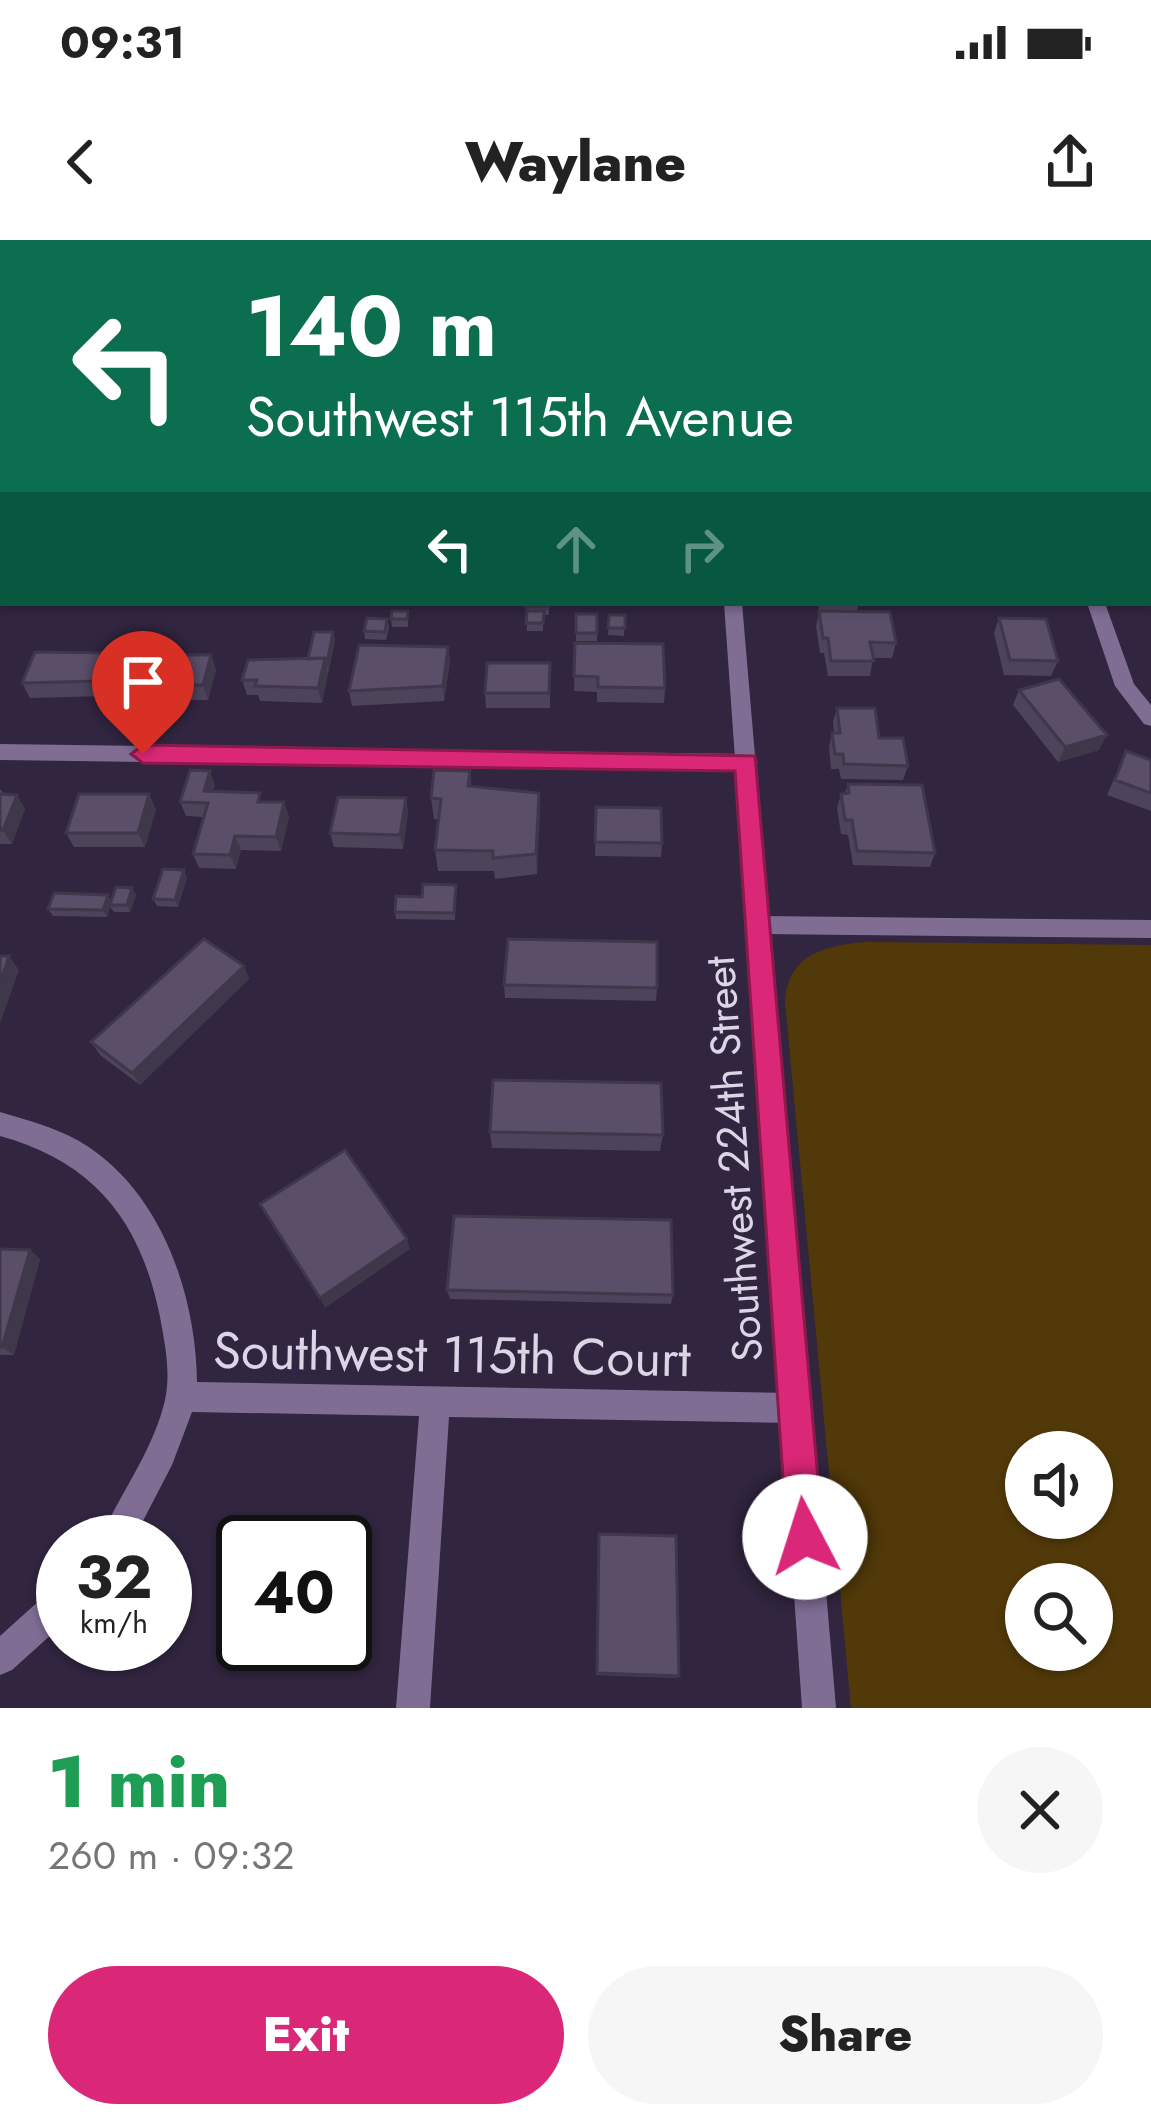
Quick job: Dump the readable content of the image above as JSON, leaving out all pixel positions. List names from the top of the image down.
{
  "streets": {
    "street": ["Southwest 224th Street", "Southwest 115th Court"]
  },
  "crossings": [
    ["Southwest 224th Street", "Southwest 115th Court"]
  ],
  "page": {
    "status": "09:31",
    "header": "Waylane",
    "turn": ["140 m", "Southwest 115th Avenue"],
    "speed": "32 km/h",
    "limit": "40",
    "heading": ["1 min", "260 m · 09:32"],
    "buttons": ["Exit", "Share"]
  }
}
